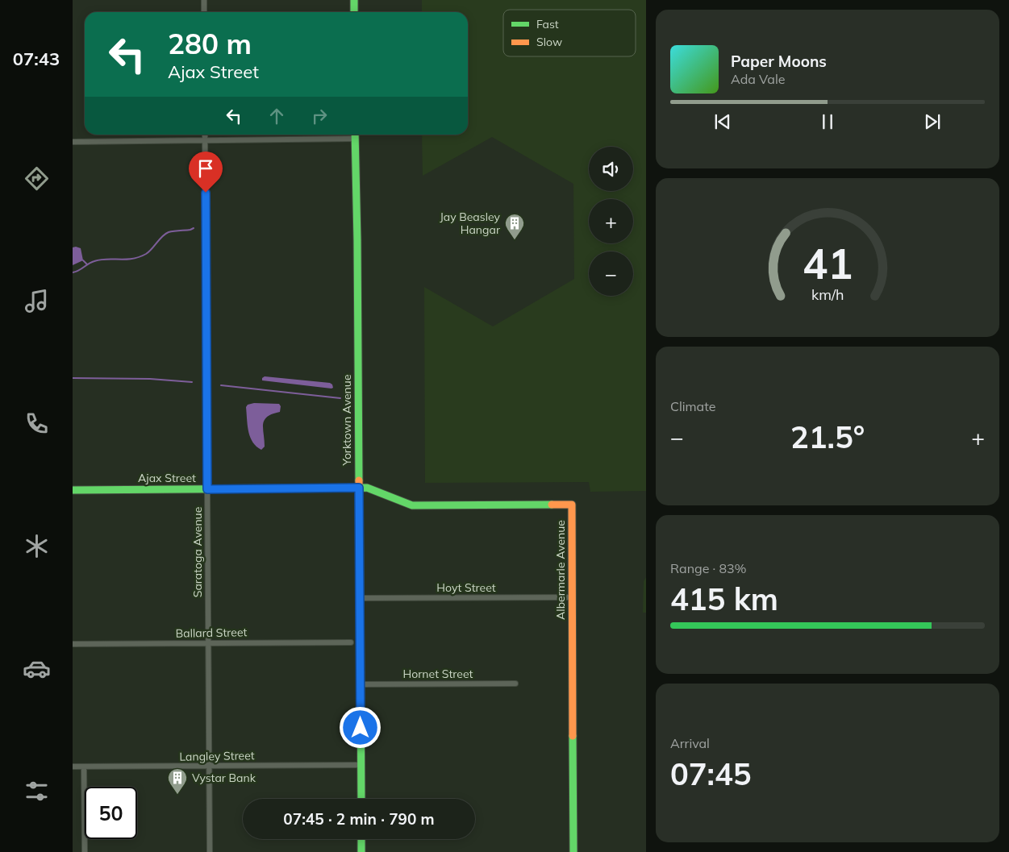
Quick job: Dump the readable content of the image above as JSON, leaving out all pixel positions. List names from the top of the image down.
{
  "streets": {
    "street": [
      "Yorktown Avenue",
      "Ajax Street",
      "Saratoga Avenue",
      "Albermarle Avenue",
      "Hoyt Street",
      "Ballard Street",
      "Hornet Street",
      "Langley Street"
    ]
  },
  "crossings": [
    ["Yorktown Avenue", "Ajax Street"],
    ["Yorktown Avenue", "Albermarle Avenue"],
    ["Yorktown Avenue", "Hoyt Street"],
    ["Yorktown Avenue", "Hornet Street"],
    ["Yorktown Avenue", "Langley Street"],
    ["Ajax Street", "Saratoga Avenue"],
    ["Ajax Street", "Albermarle Avenue"],
    ["Saratoga Avenue", "Ballard Street"],
    ["Saratoga Avenue", "Langley Street"],
    ["Albermarle Avenue", "Hoyt Street"]
  ],
  "places": {
    "building": ["Jay Beasley Hangar", "Vystar Bank"]
  },
  "legend": ["Fast", "Slow"],
  "page": {
    "tabs": "07:43",
    "turn": ["280 m", "Ajax Street"],
    "song": ["Paper Moons", "Ada Vale"],
    "map_buttons": ["+", "−"],
    "tile": [
      "Climate",
      ["Range · 83%", "415 km"],
      ["Arrival", "07:45"]
    ],
    "heat": ["−", "21.5°", "+"],
    "limit": "50",
    "trip": "07:45 · 2 min · 790 m",
    "gauge": ["41", "km/h"]
  }
}
